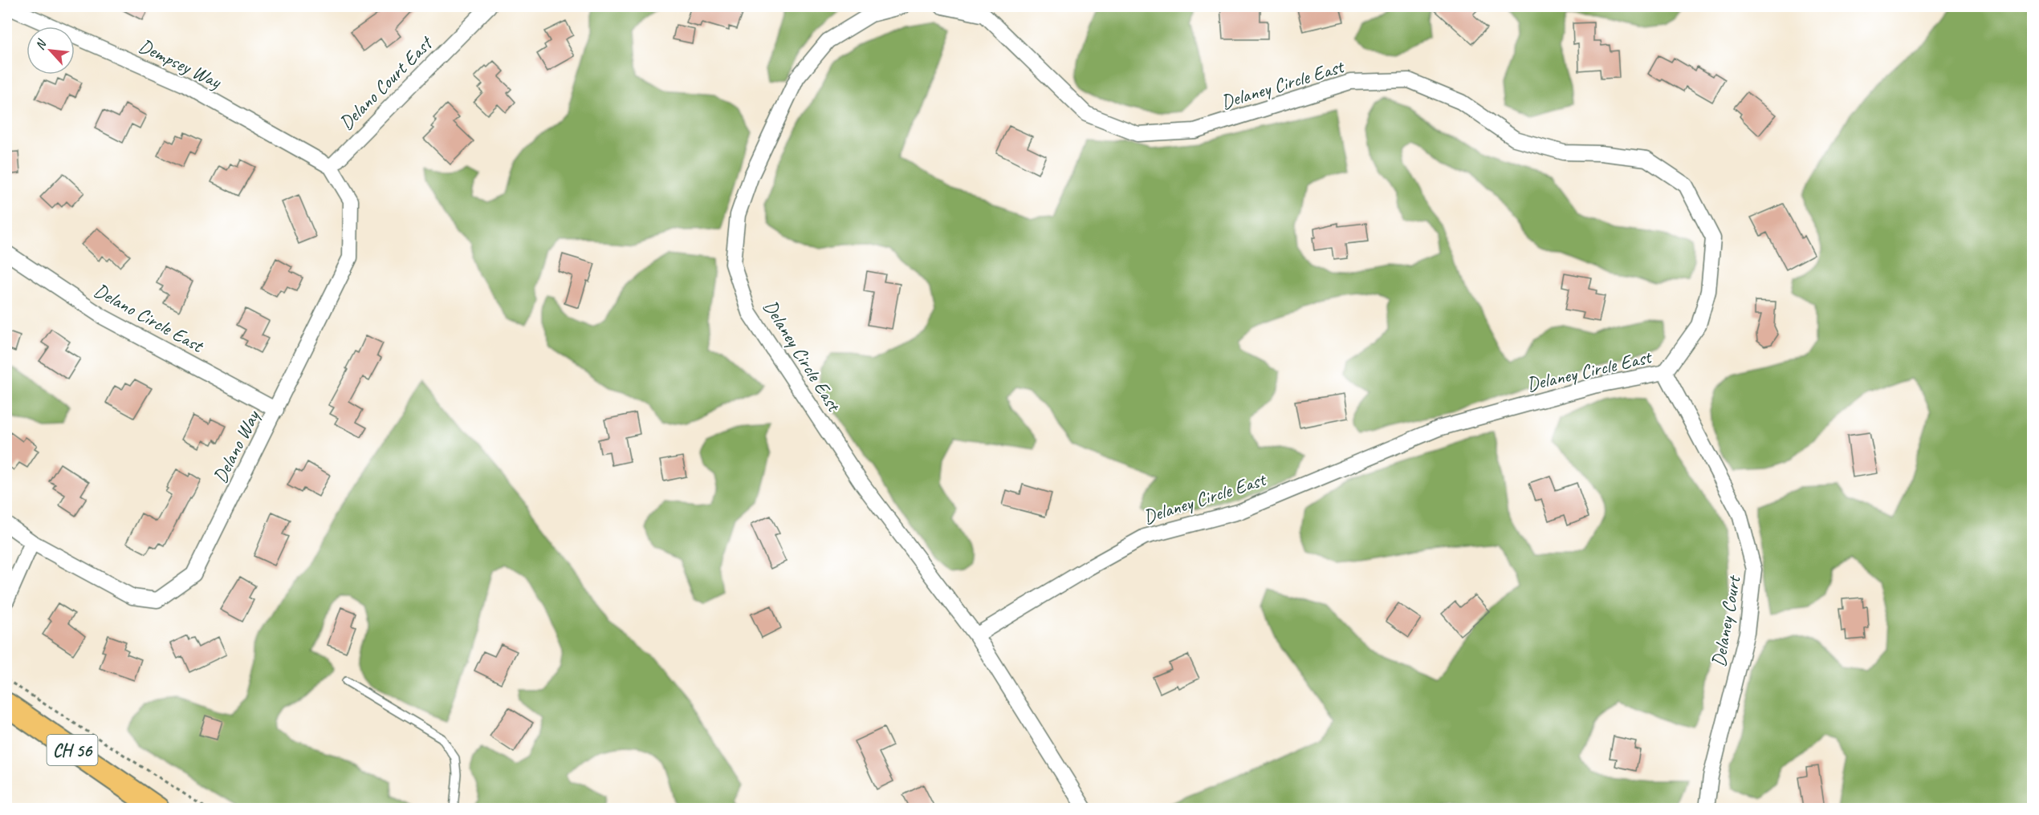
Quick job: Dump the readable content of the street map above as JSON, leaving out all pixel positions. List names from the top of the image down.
{
  "streets": {
    "main road": ["CH 56"],
    "street": [
      "Dempsey Way",
      "Delano Court East",
      "Delaney Circle East",
      "Delano Circle East",
      "Delano Way",
      "Delaney Court"
    ]
  },
  "crossings": [
    ["Dempsey Way", "Delano Court East"],
    ["Dempsey Way", "Delano Way"],
    ["Delano Court East", "Delano Way"],
    ["Delaney Circle East", "Delaney Court"],
    ["Delano Circle East", "Delano Way"]
  ],
  "north": "top left"
}
